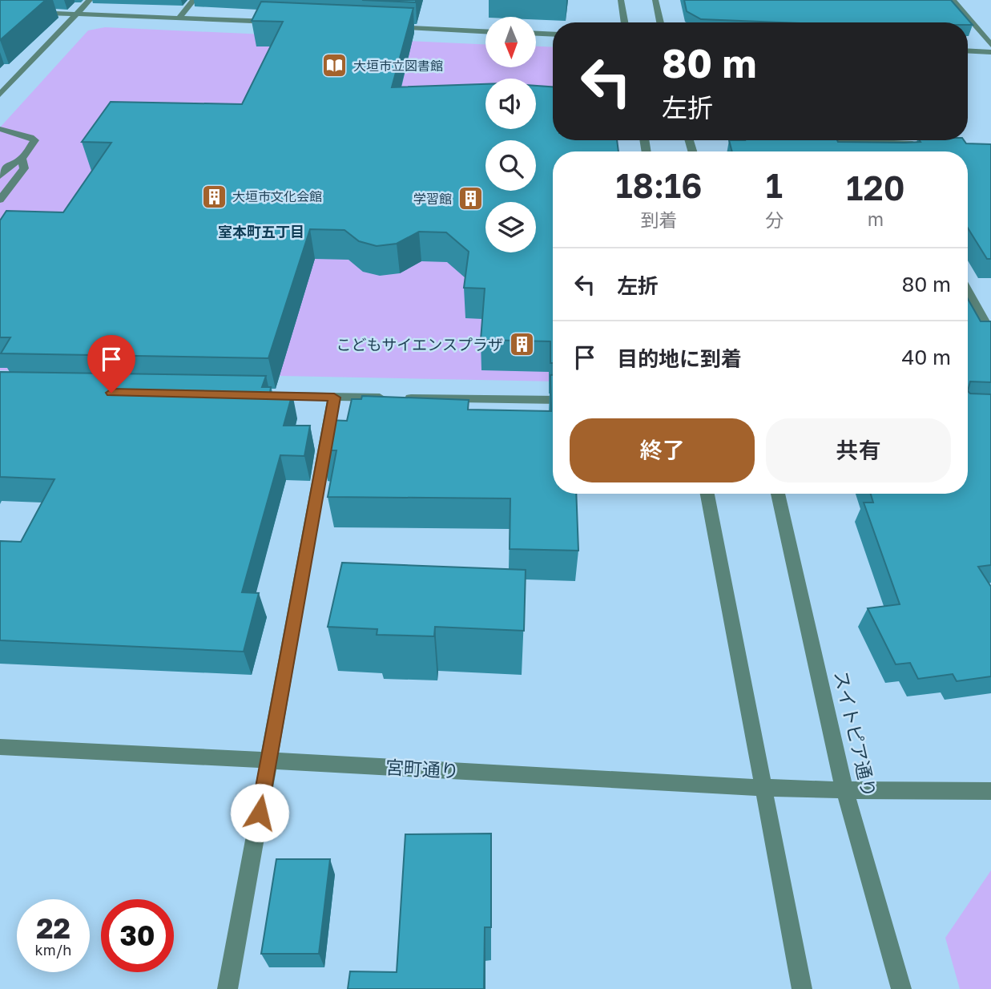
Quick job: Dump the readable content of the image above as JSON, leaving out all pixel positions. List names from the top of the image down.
{
  "streets": {
    "street": ["スイトピア通り", "宮町通り"]
  },
  "crossings": [
    ["スイトピア通り", "宮町通り"]
  ],
  "districts": ["室本町五丁目"],
  "places": {
    "library": ["大垣市立図書館"],
    "building": ["大垣市文化会館", "学習館", "こどもサイエンスプラザ"]
  },
  "north": "bottom",
  "page": {
    "turn": ["80 m", "左折"],
    "eta": [
      "18:16",
      "到着",
      "1",
      "分",
      "120",
      "m"
    ],
    "list": [
      {
        "name": "左折",
        "value": "80 m"
      },
      {
        "name": "目的地に到着",
        "value": "40 m"
      }
    ],
    "buttons": ["終了", "共有"],
    "speed": "22 km/h",
    "limit": "30"
  }
}
